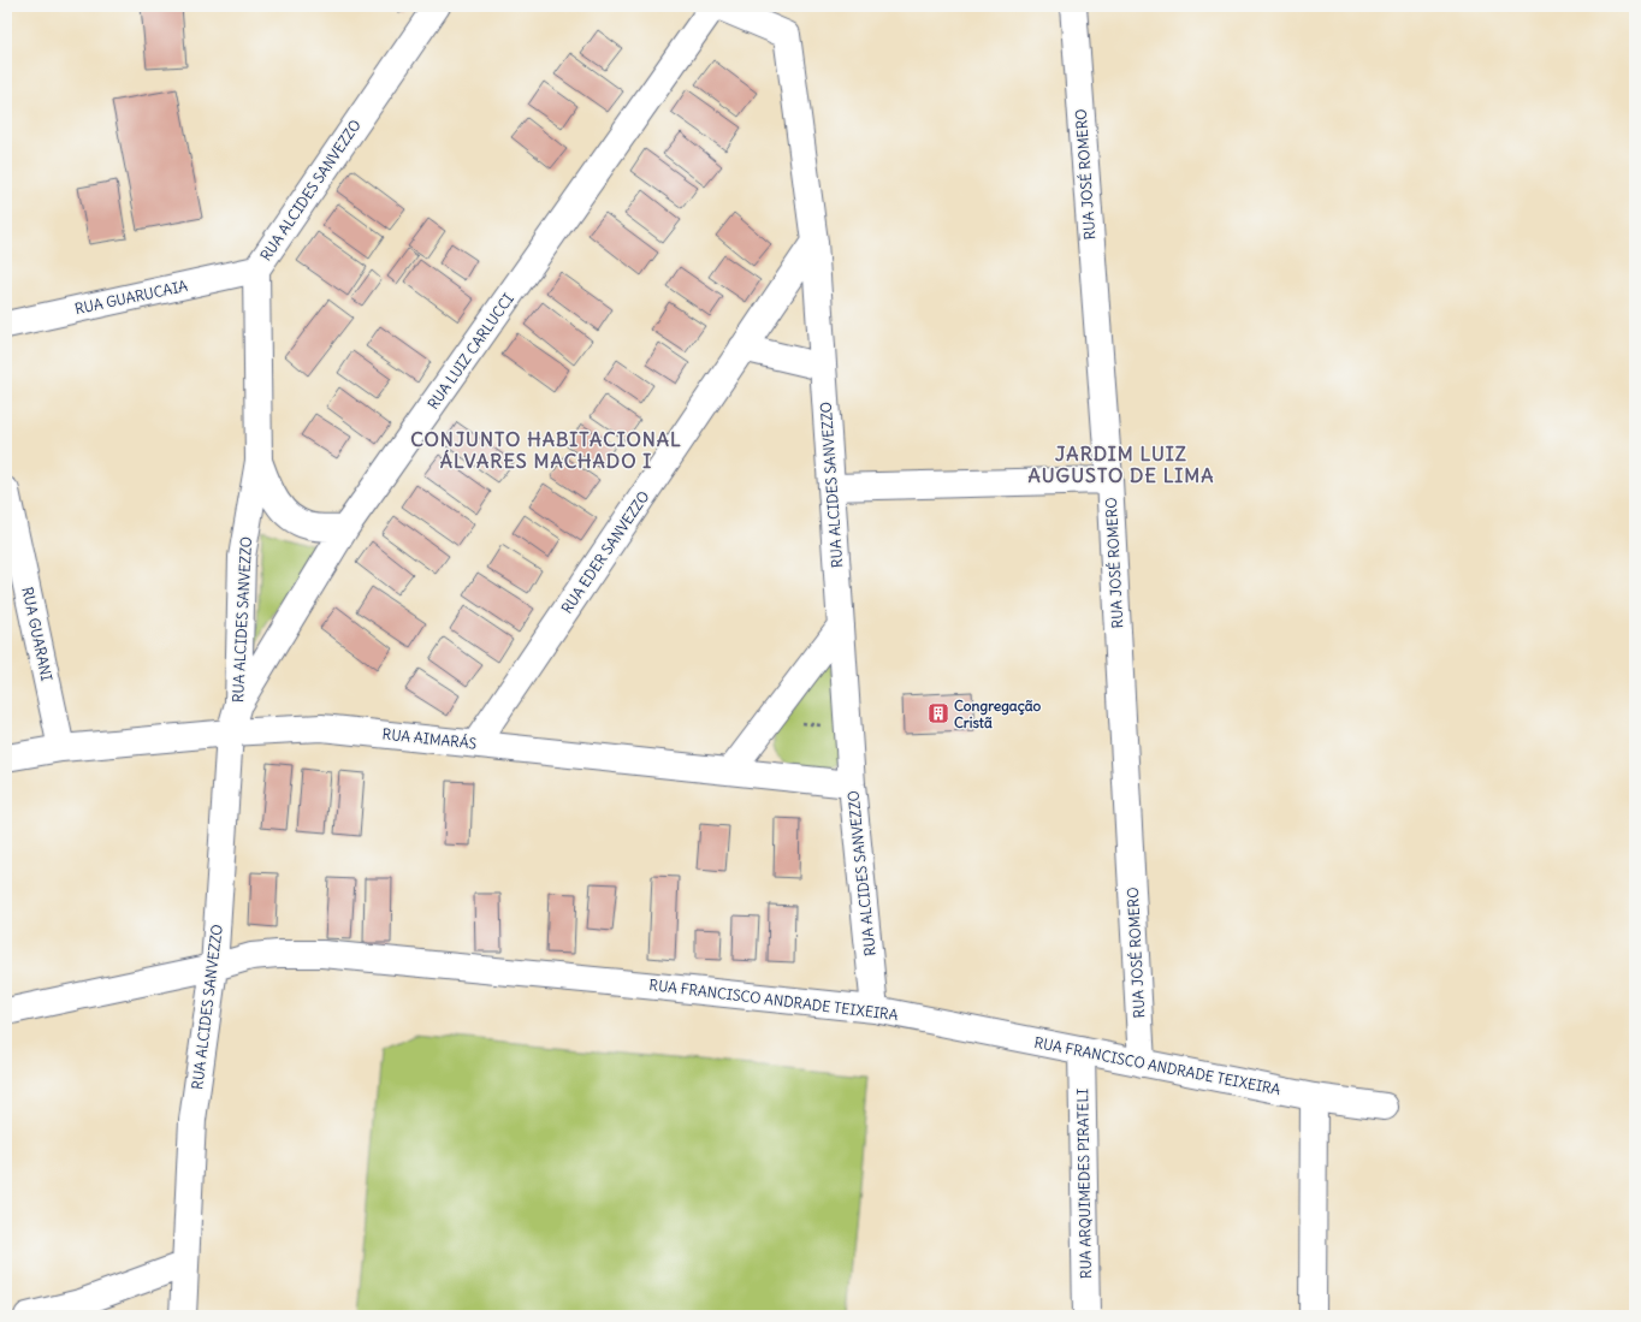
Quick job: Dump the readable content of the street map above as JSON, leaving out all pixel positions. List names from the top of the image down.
{
  "streets": {
    "street": [
      "RUA JOSÉ ROMERO",
      "RUA ALCIDES SANVEZZO",
      "RUA GUARUCAIA",
      "RUA LUIZ CARLUCCI",
      "RUA EDER SANVEZZO",
      "RUA GUARANI",
      "RUA AIMARÁS",
      "RUA FRANCISCO ANDRADE TEIXEIRA",
      "RUA ARQUIMEDES PIRATELI"
    ]
  },
  "crossings": [
    ["RUA JOSÉ ROMERO", "RUA FRANCISCO ANDRADE TEIXEIRA"],
    ["RUA ALCIDES SANVEZZO", "RUA GUARUCAIA"],
    ["RUA ALCIDES SANVEZZO", "RUA LUIZ CARLUCCI"],
    ["RUA ALCIDES SANVEZZO", "RUA EDER SANVEZZO"],
    ["RUA ALCIDES SANVEZZO", "RUA AIMARÁS"],
    ["RUA ALCIDES SANVEZZO", "RUA FRANCISCO ANDRADE TEIXEIRA"],
    ["RUA EDER SANVEZZO", "RUA AIMARÁS"],
    ["RUA GUARANI", "RUA AIMARÁS"],
    ["RUA FRANCISCO ANDRADE TEIXEIRA", "RUA ARQUIMEDES PIRATELI"]
  ],
  "districts": ["CONJUNTO HABITACIONAL ÁLVARES MACHADO I", "JARDIM LUIZ AUGUSTO DE LIMA"],
  "places": {
    "building": ["Congregação Cristã"]
  }
}
